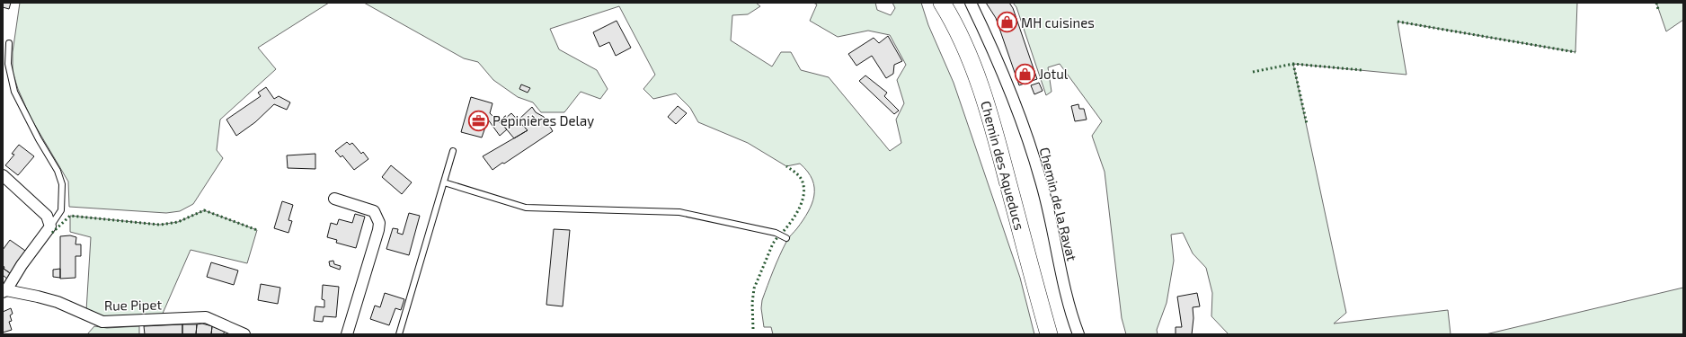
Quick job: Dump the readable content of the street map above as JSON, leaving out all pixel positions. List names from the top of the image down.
{
  "streets": {
    "main road": ["Chemin des Aqueducs"],
    "street": ["Chemin de la Ravat", "Rue Pipet"]
  },
  "places": {
    "shop": ["MH cuisines", "Jotul"],
    "office": ["Pépinières Delay"]
  }
}
